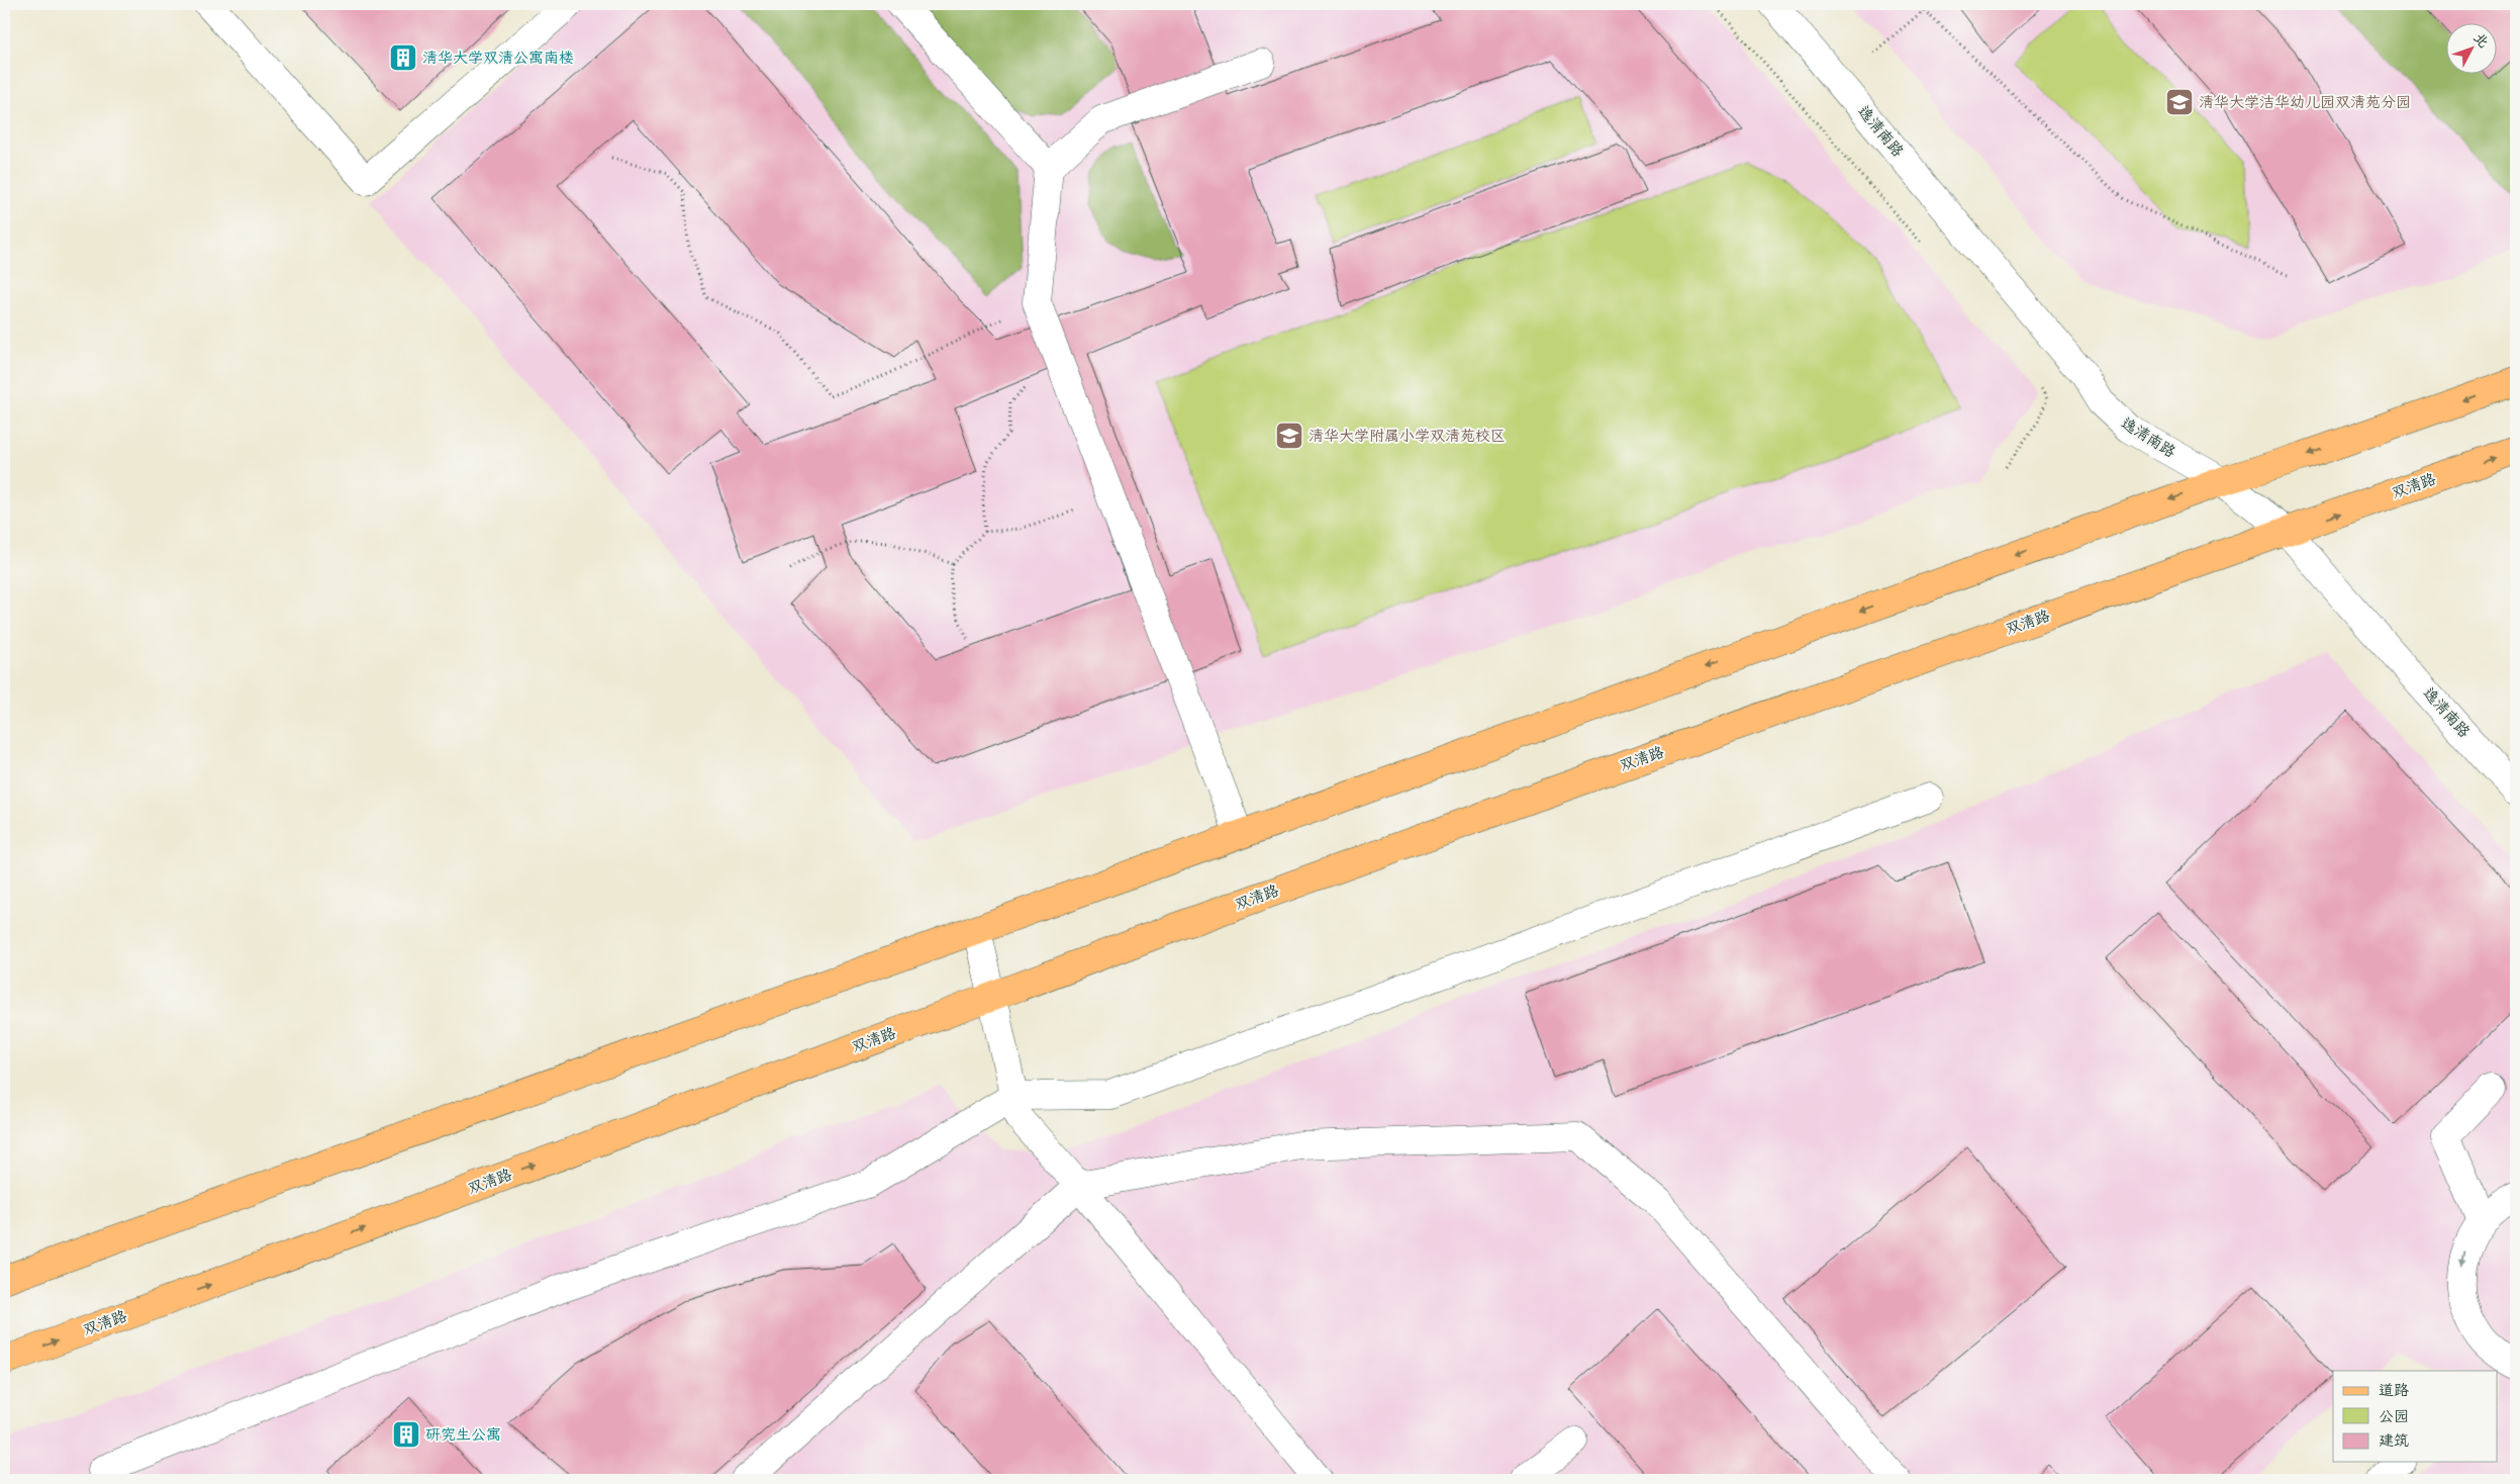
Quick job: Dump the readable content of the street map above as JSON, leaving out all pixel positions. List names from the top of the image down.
{
  "streets": {
    "main road": ["双清路"],
    "street": ["逸清南路"]
  },
  "crossings": [
    ["逸清南路", "双清路"]
  ],
  "places": {
    "building": ["清华大学双清公寓南楼", "研究生公寓"],
    "school or university": ["清华大学洁华幼儿园双清苑分园", "清华大学附属小学双清苑校区"]
  },
  "legend": ["道路", "公园", "建筑"],
  "north": "top right"
}
